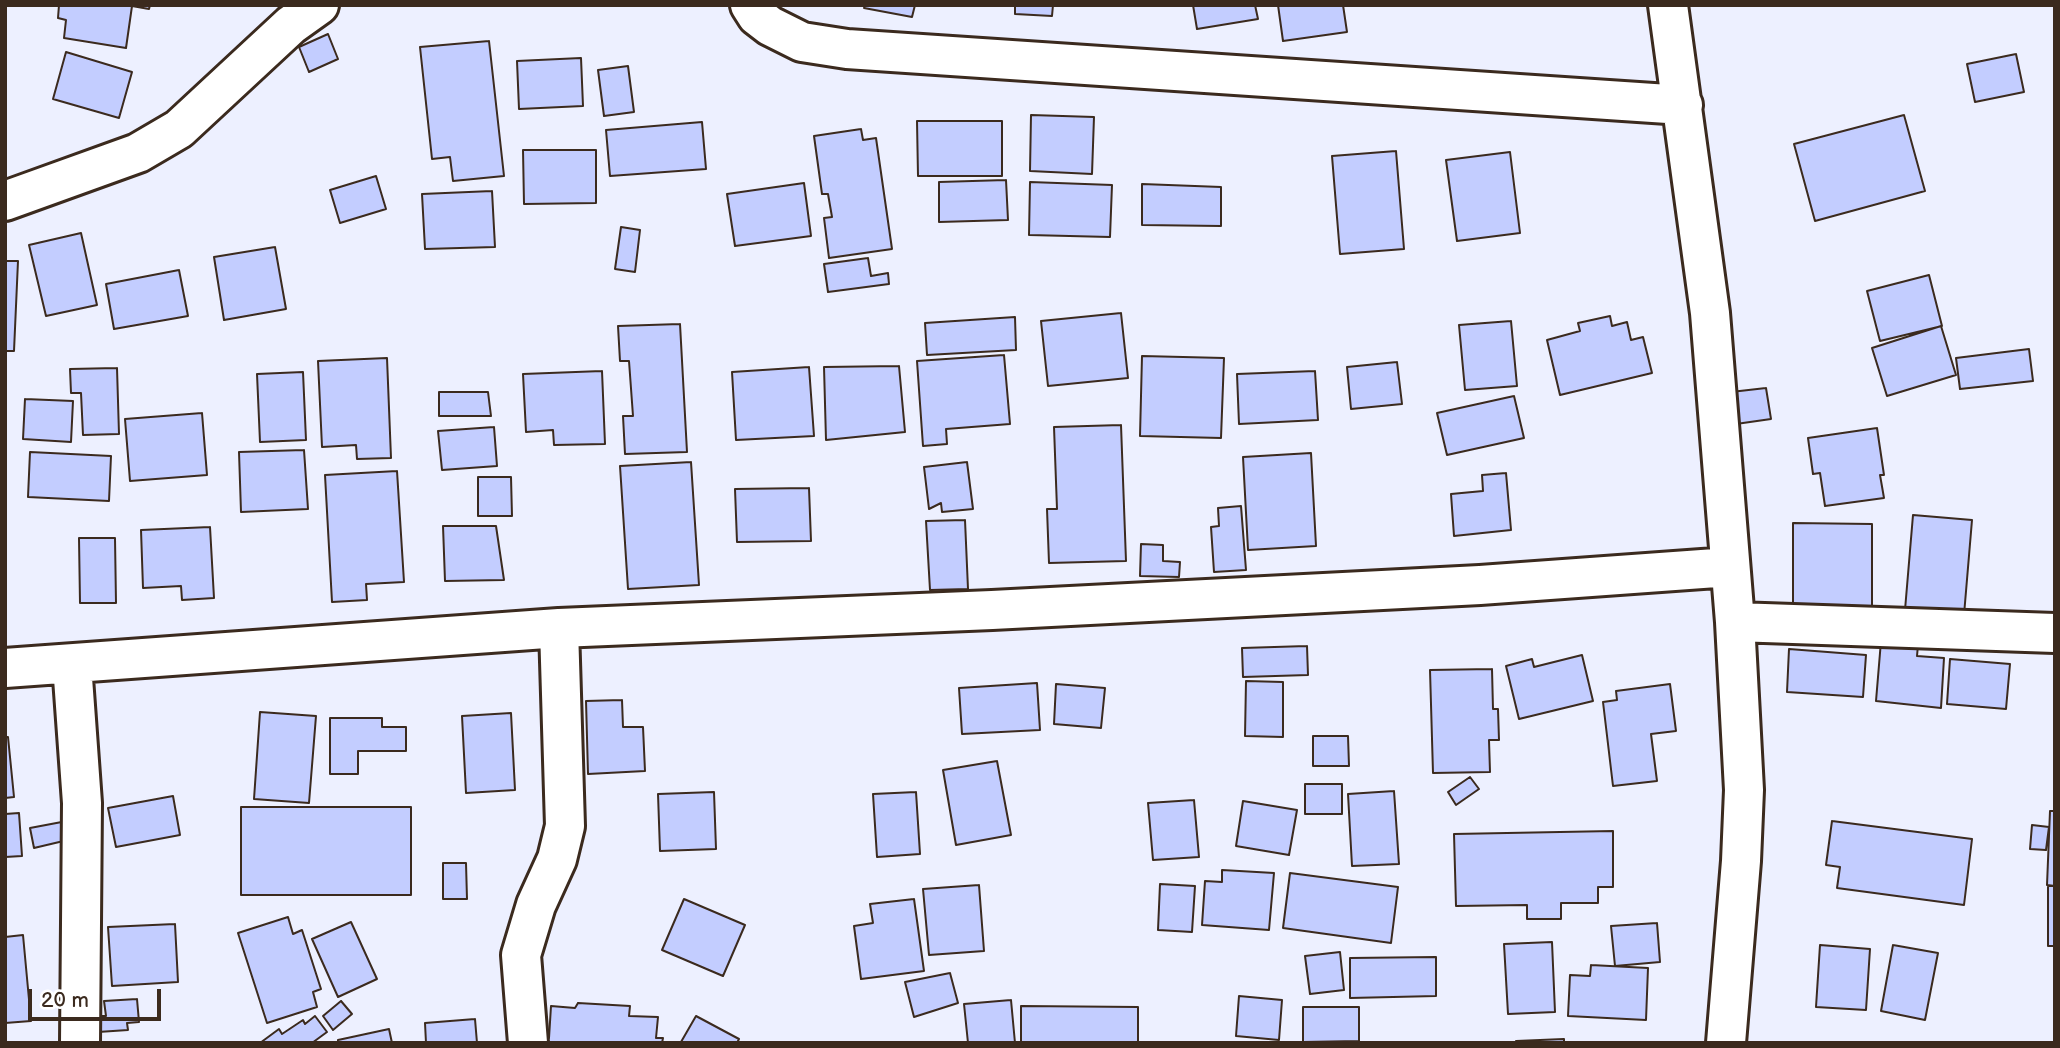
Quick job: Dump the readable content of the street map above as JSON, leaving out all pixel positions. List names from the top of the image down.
{
  "scale_bar": "20 m"
}
